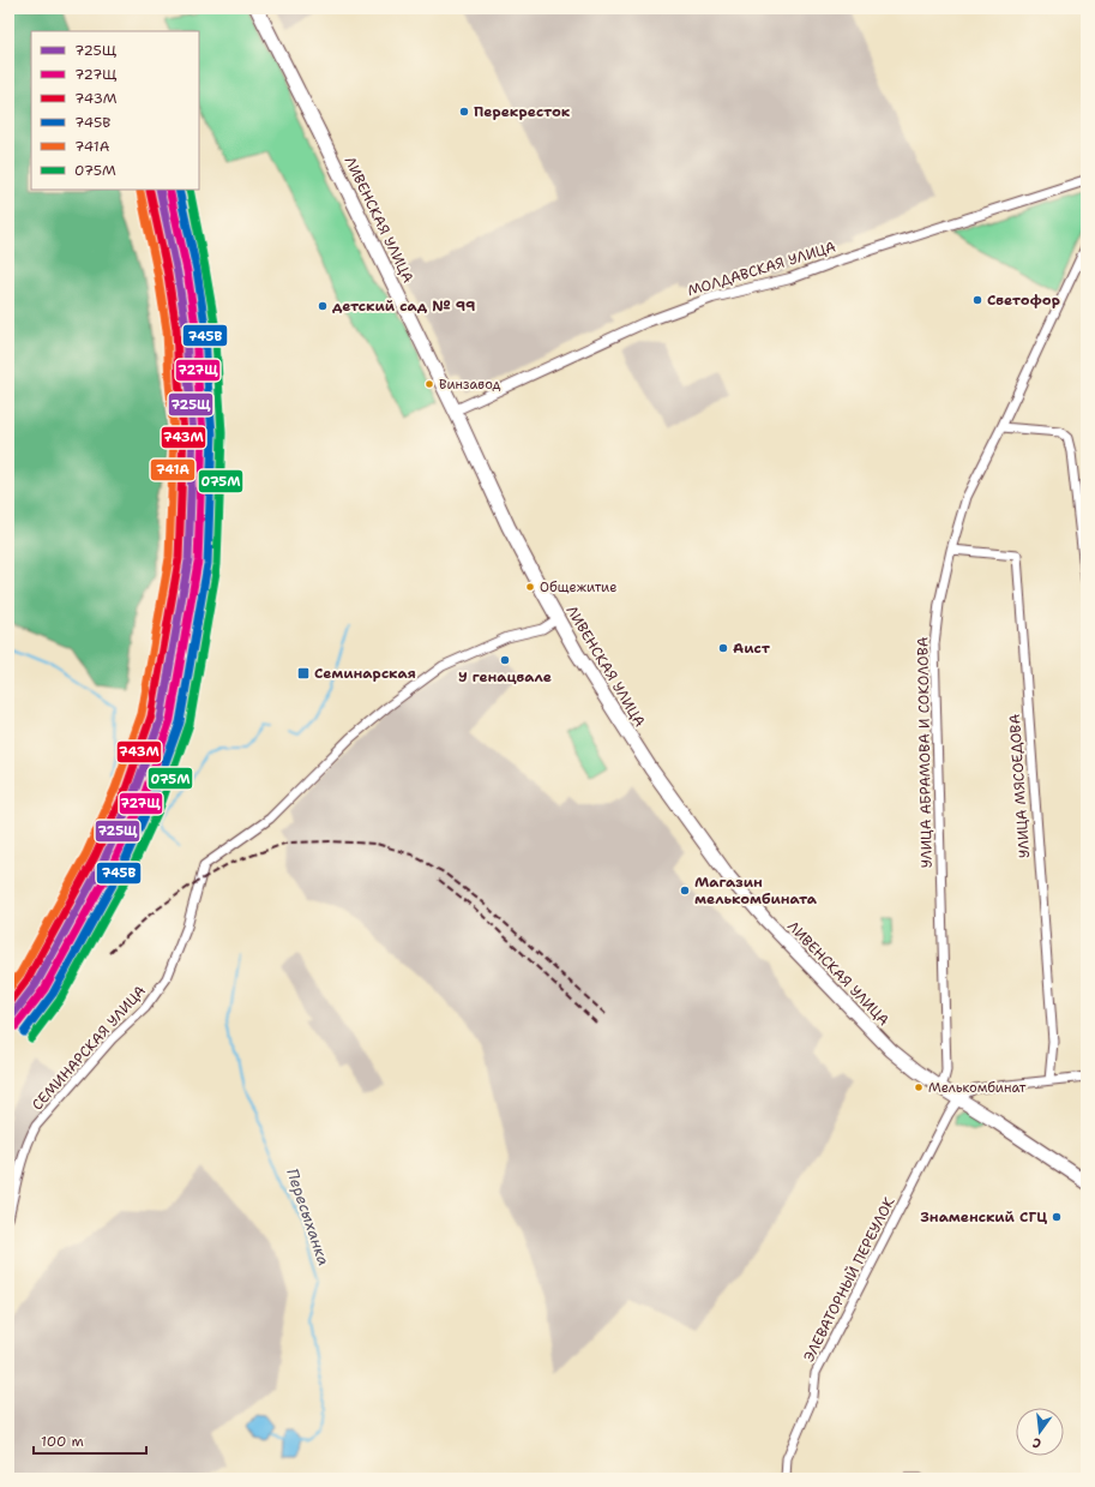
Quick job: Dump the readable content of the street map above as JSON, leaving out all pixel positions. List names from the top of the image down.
{
  "streets": {
    "main road": ["ЛИВЕНСКАЯ УЛИЦА"],
    "street": [
      "МОЛДАВСКАЯ УЛИЦА",
      "УЛИЦА АБРАМОВА И СОКОЛОВА",
      "УЛИЦА МЯСОЕДОВА",
      "СЕМИНАРСКАЯ УЛИЦА",
      "ЭЛЕВАТОРНЫЙ ПЕРЕУЛОК"
    ]
  },
  "crossings": [
    ["ЛИВЕНСКАЯ УЛИЦА", "МОЛДАВСКАЯ УЛИЦА"],
    ["ЛИВЕНСКАЯ УЛИЦА", "УЛИЦА АБРАМОВА И СОКОЛОВА"],
    ["ЛИВЕНСКАЯ УЛИЦА", "СЕМИНАРСКАЯ УЛИЦА"],
    ["ЛИВЕНСКАЯ УЛИЦА", "ЭЛЕВАТОРНЫЙ ПЕРЕУЛОК"],
    ["УЛИЦА АБРАМОВА И СОКОЛОВА", "УЛИЦА МЯСОЕДОВА"]
  ],
  "water": ["Пересыханка"],
  "places": {
    "other": [
      "Перекресток",
      "Светофор",
      "детский сад № 99",
      "Винзавод",
      "Общежитие",
      "Аист",
      "У генацвале",
      "Магазин мелькомбината",
      "Мелькомбинат",
      "Знаменский СГЦ"
    ],
    "transit": ["Семинарская"]
  },
  "lines": [
    "transit line 725Щ",
    "transit line 727Щ",
    "transit line 745В",
    "transit line 075М",
    "transit line 743М",
    "transit line 741А"
  ],
  "legend": [
    "725Щ",
    "727Щ",
    "743М",
    "745В",
    "741А",
    "075М"
  ],
  "scale_bar": "100 m",
  "north": "bottom"
}
